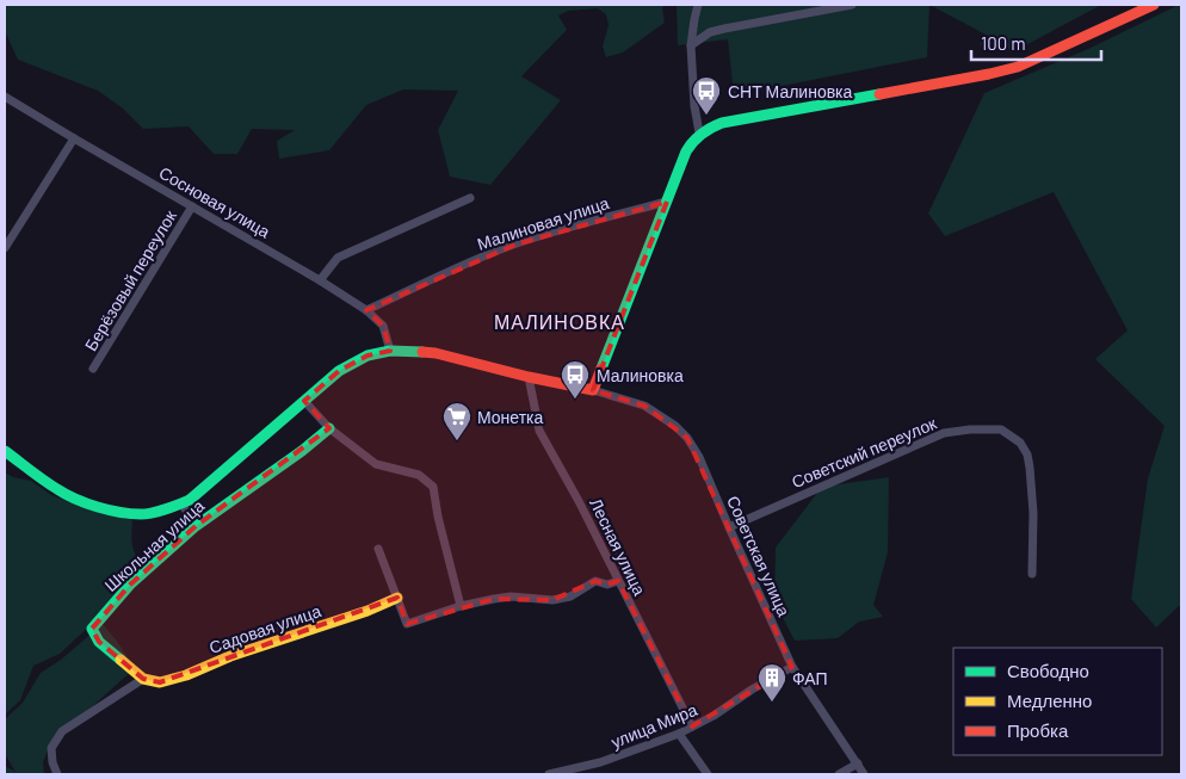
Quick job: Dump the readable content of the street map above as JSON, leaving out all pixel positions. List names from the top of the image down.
{
  "streets": {
    "street": [
      "Сосновая улица",
      "Малиновая улица",
      "Берёзовый переулок",
      "Советский переулок",
      "Школьная улица",
      "Лесная улица",
      "Советская улица",
      "Садовая улица",
      "улица Мира"
    ]
  },
  "crossings": [
    ["Сосновая улица", "Малиновая улица"],
    ["Сосновая улица", "Берёзовый переулок"],
    ["Советский переулок", "Советская улица"],
    ["Школьная улица", "Садовая улица"],
    ["Лесная улица", "улица Мира"],
    ["Советская улица", "улица Мира"]
  ],
  "districts": ["МАЛИНОВКА"],
  "places": {
    "bus stop": ["СНТ Малиновка", "Малиновка"],
    "supermarket": ["Монетка"],
    "building": ["ФАП"]
  },
  "legend": ["Свободно", "Медленно", "Пробка"],
  "scale_bar": "100 m"
}
